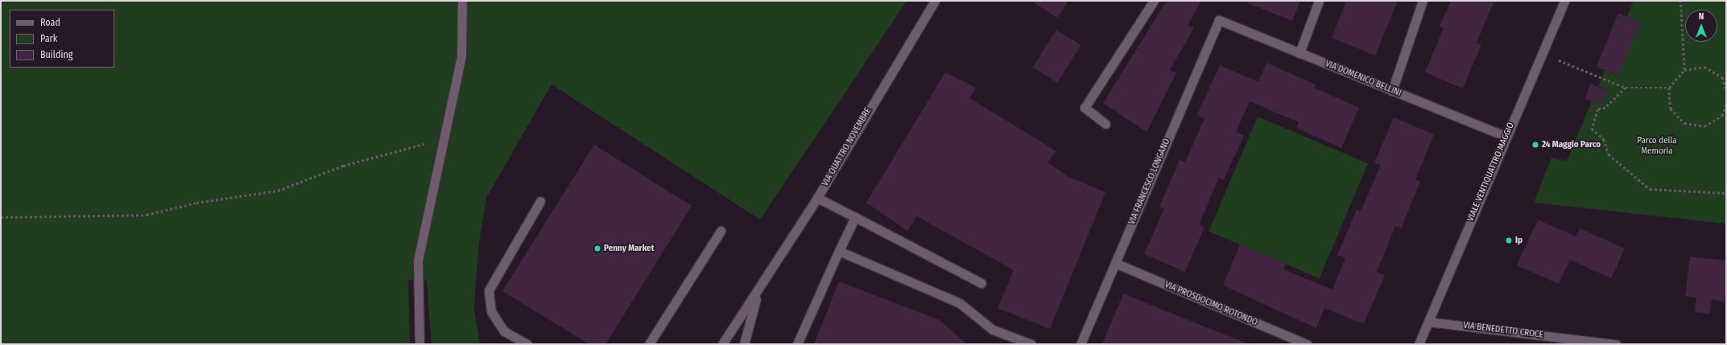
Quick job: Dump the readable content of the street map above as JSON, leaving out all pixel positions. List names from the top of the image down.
{
  "streets": {
    "street": [
      "VIA DOMENICO BELLINI",
      "VIA QUATTRO NOVEMBRE",
      "VIALE VENTIQUATTRO MAGGIO",
      "VIA FRANCESCO LONGANO",
      "VIA PROSDOCIMO ROTONDO",
      "VIA BENEDETTO CROCE"
    ]
  },
  "crossings": [
    ["VIA DOMENICO BELLINI", "VIALE VENTIQUATTRO MAGGIO"],
    ["VIA DOMENICO BELLINI", "VIA FRANCESCO LONGANO"],
    ["VIALE VENTIQUATTRO MAGGIO", "VIA BENEDETTO CROCE"],
    ["VIA FRANCESCO LONGANO", "VIA PROSDOCIMO ROTONDO"]
  ],
  "parks": ["Parco della Memoria"],
  "places": ["24 Maggio Parco", "Ip", "Penny Market"],
  "legend": ["Road", "Park", "Building"],
  "north": "top"
}
